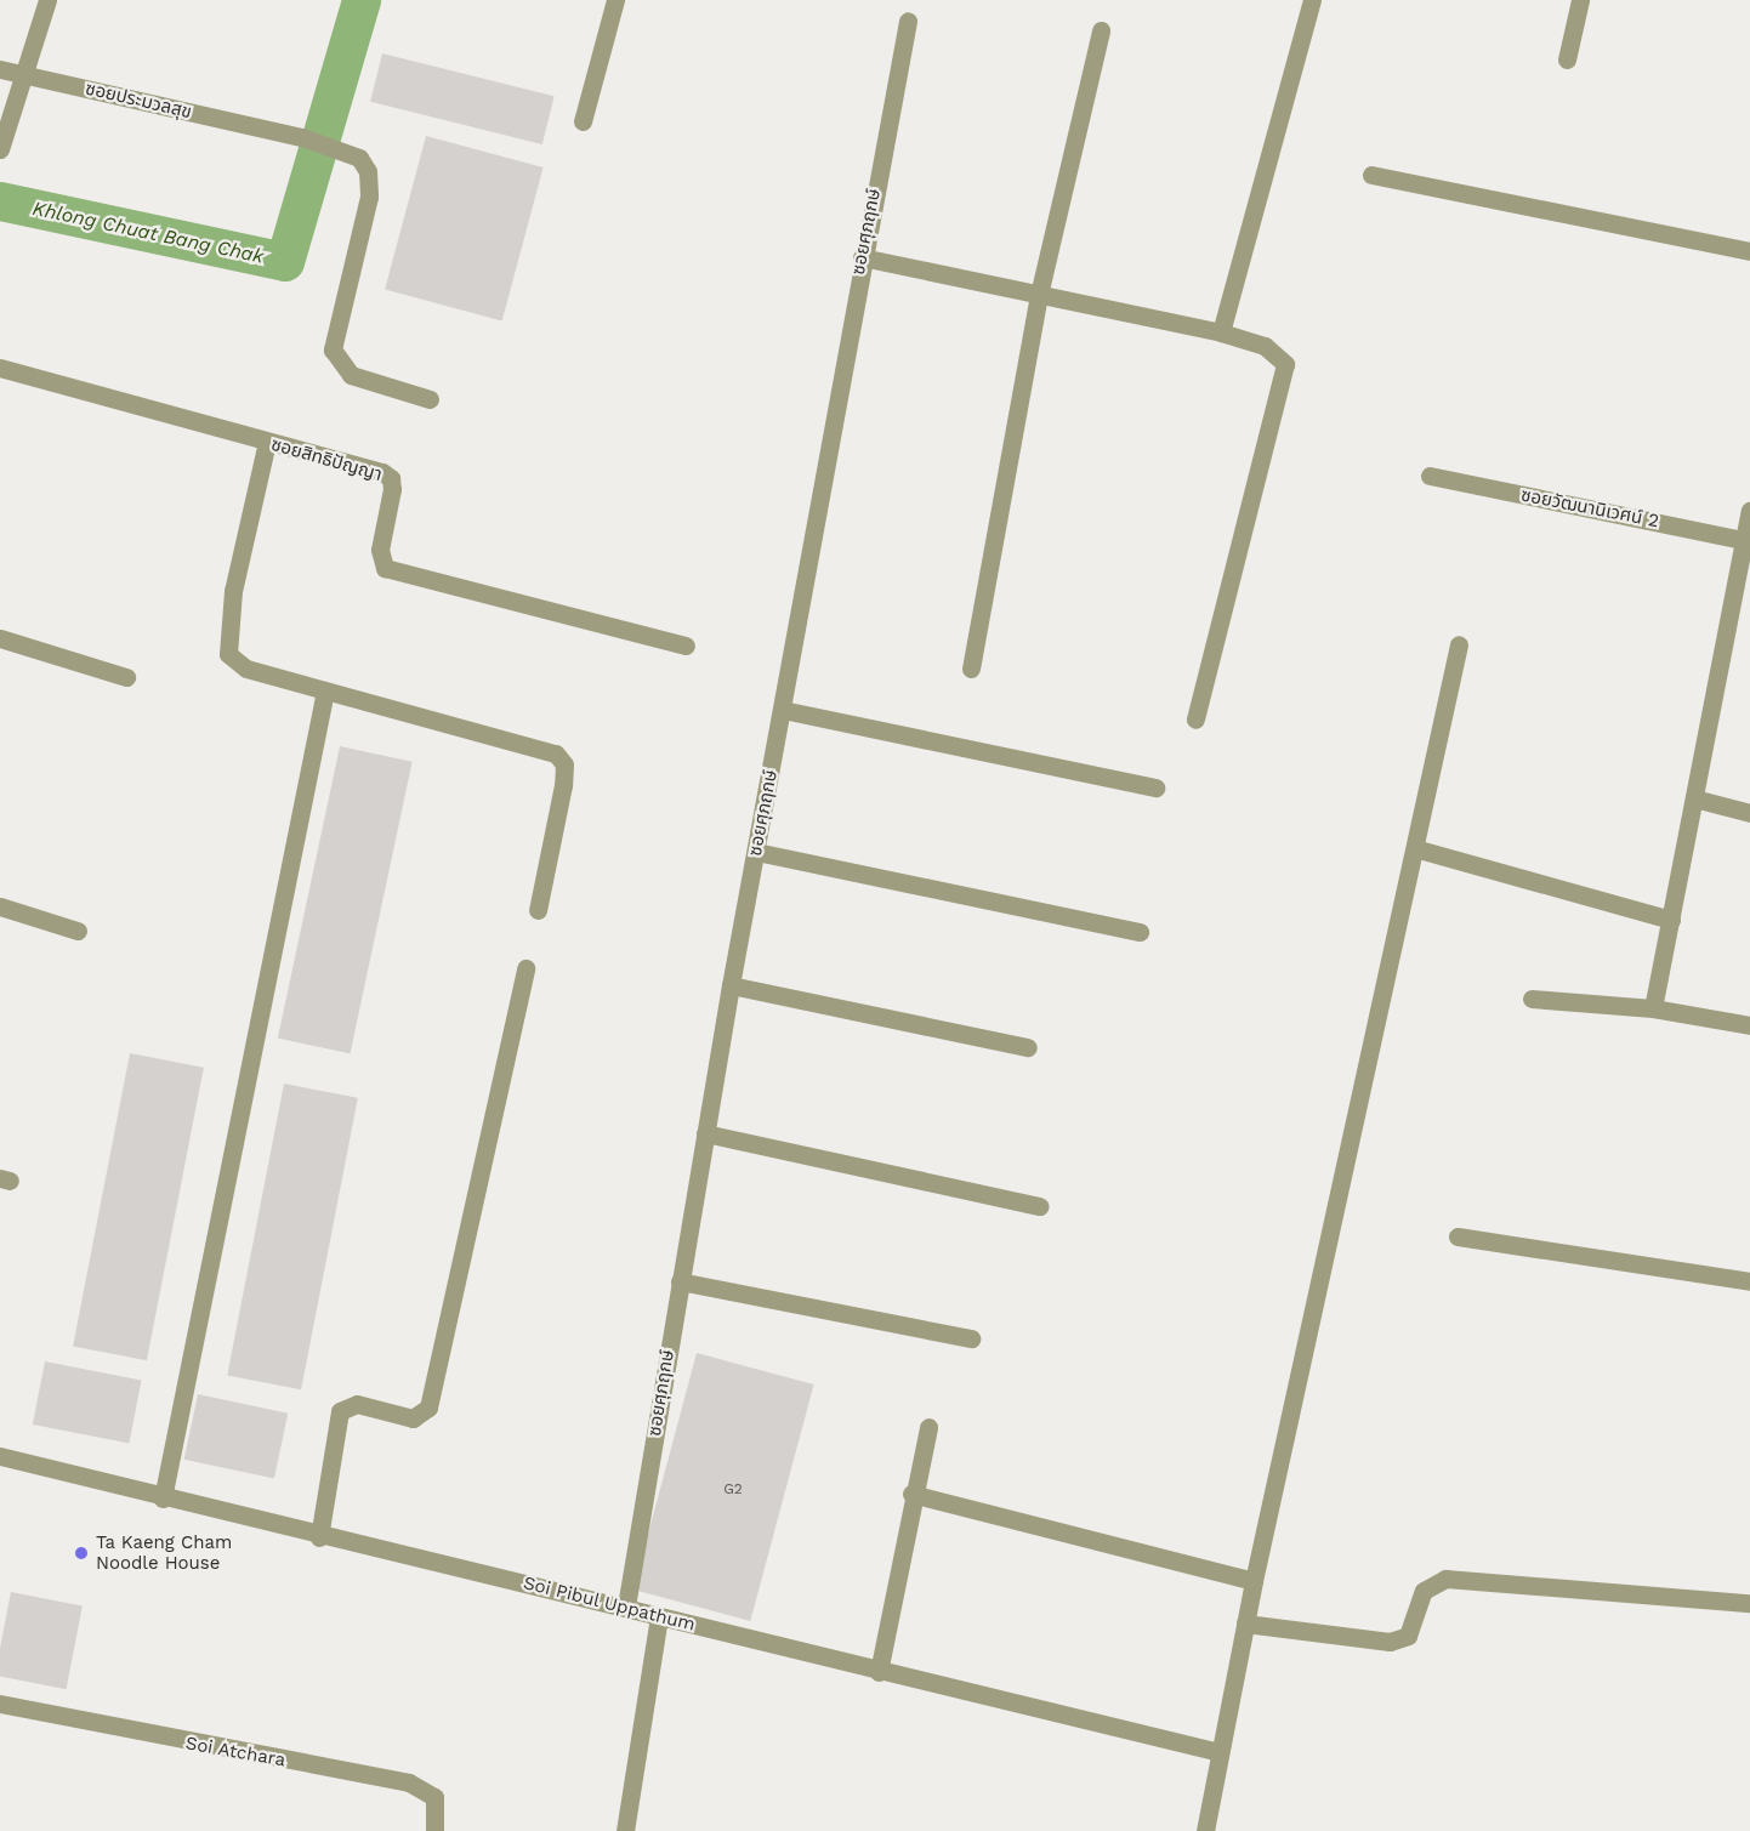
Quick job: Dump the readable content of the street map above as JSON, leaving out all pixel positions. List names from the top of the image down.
{
  "streets": {
    "street": [
      "ซอยประมวลสุข",
      "ซอยศุภฤกษ์",
      "ซอยสิทธิปัญญา",
      "ซอยวัฒนานิเวศน์ 2",
      "Soi Pibul Uppathum",
      "Soi Atchara"
    ]
  },
  "crossings": [
    ["ซอยศุภฤกษ์", "Soi Pibul Uppathum"]
  ],
  "water": ["Khlong Chuat Bang Chak"],
  "places": ["Ta Kaeng Cham Noodle House"],
  "house_numbers": ["G2"]
}
